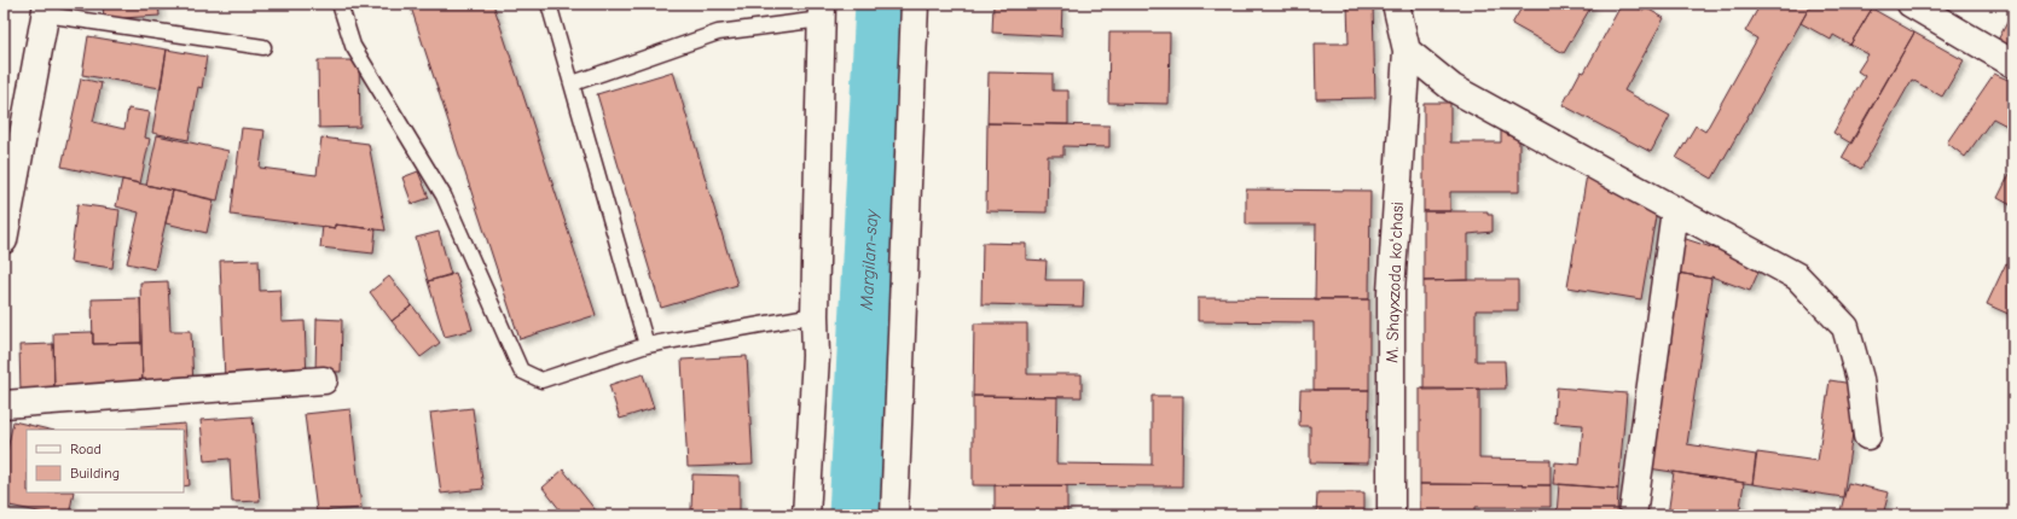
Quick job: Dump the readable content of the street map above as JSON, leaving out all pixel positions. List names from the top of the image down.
{
  "streets": {
    "street": ["M. Shayxzoda koʻchasi"]
  },
  "water": ["Margilan-say"],
  "legend": ["Road", "Building"]
}
